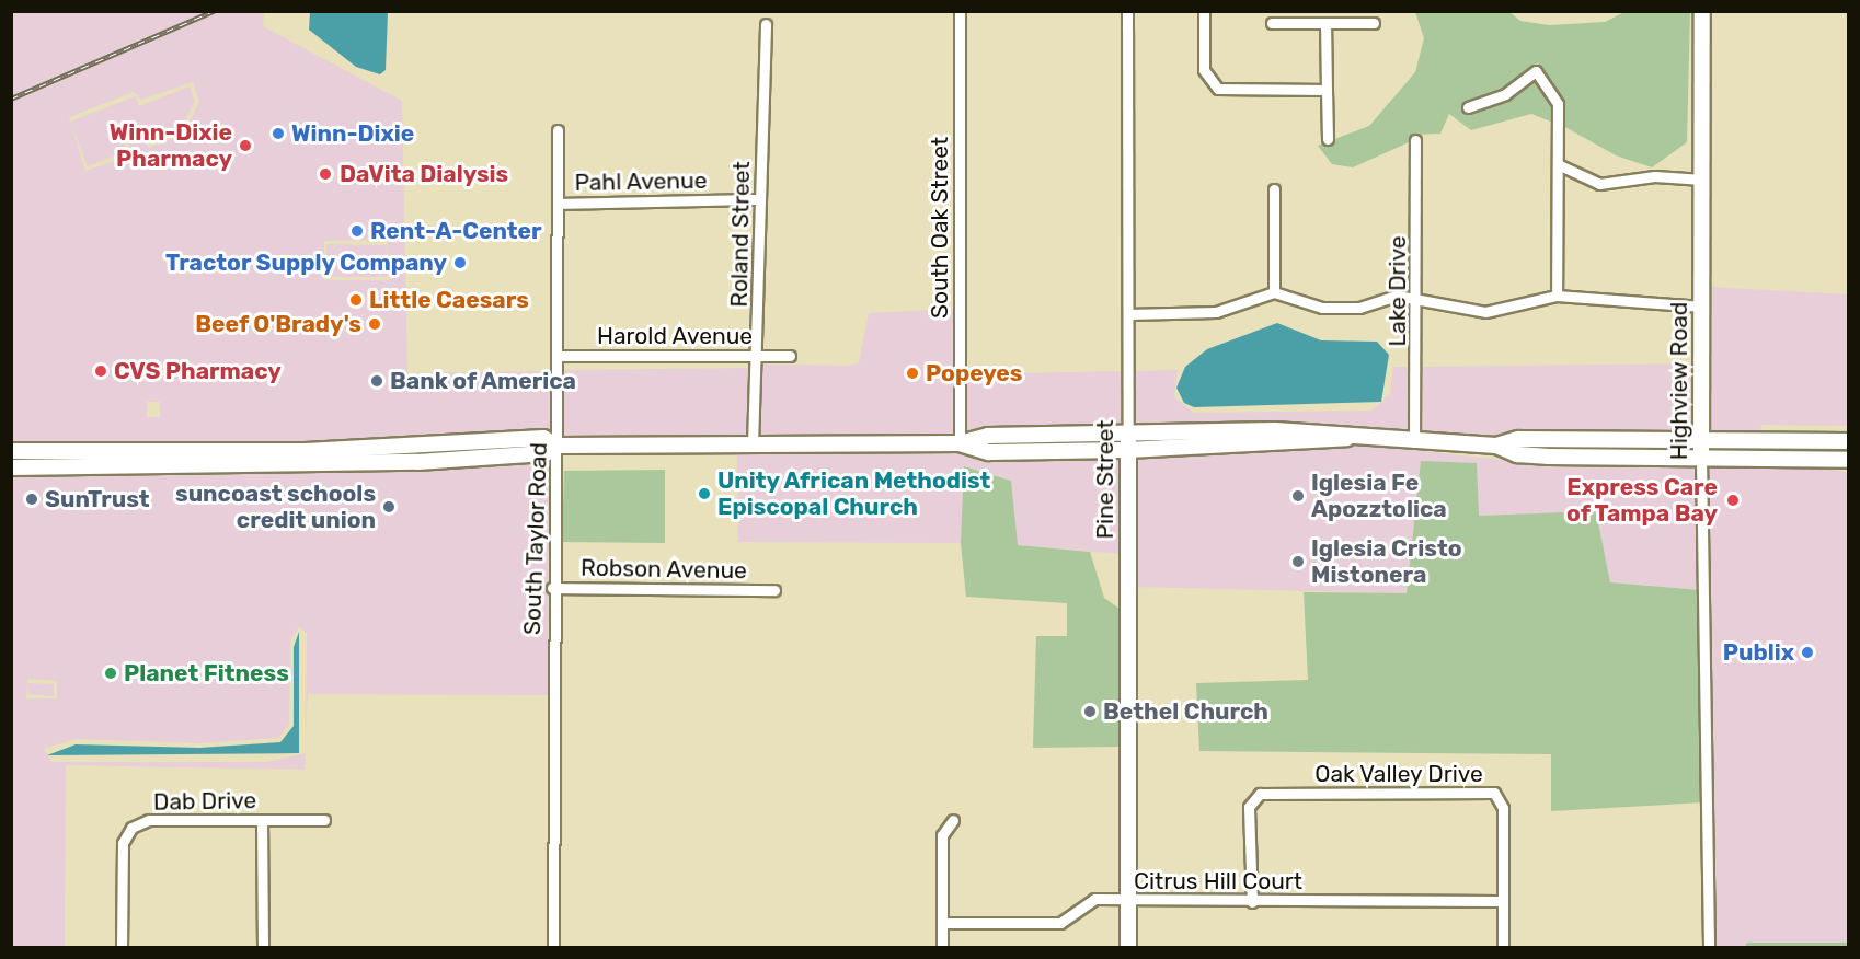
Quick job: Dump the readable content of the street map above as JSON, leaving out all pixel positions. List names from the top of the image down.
{
  "streets": {
    "main road": ["Highview Road", "Pine Street"],
    "street": [
      "Pahl Avenue",
      "South Oak Street",
      "Roland Street",
      "Lake Drive",
      "Harold Avenue",
      "South Taylor Road",
      "Robson Avenue",
      "Oak Valley Drive",
      "Dab Drive",
      "Citrus Hill Court"
    ]
  },
  "crossings": [
    ["Pahl Avenue", "Roland Street"],
    ["Pahl Avenue", "South Taylor Road"],
    ["Roland Street", "Harold Avenue"],
    ["Harold Avenue", "South Taylor Road"],
    ["Pine Street", "Citrus Hill Court"],
    ["South Taylor Road", "Robson Avenue"],
    ["Oak Valley Drive", "Citrus Hill Court"]
  ],
  "places": [
    "Winn-Dixie",
    "Winn-Dixie Pharmacy",
    "DaVita Dialysis",
    "Rent-A-Center",
    "Tractor Supply Company",
    "Little Caesars",
    "Beef O'Brady's",
    "CVS Pharmacy",
    "Popeyes",
    "Bank of America",
    "Unity African Methodist Episcopal Church",
    "Iglesia Fe Apozztolica",
    "SunTrust",
    "Express Care of Tampa Bay",
    "suncoast schools credit union",
    "Iglesia Cristo Mistonera",
    "Publix",
    "Planet Fitness",
    "Bethel Church"
  ]
}
